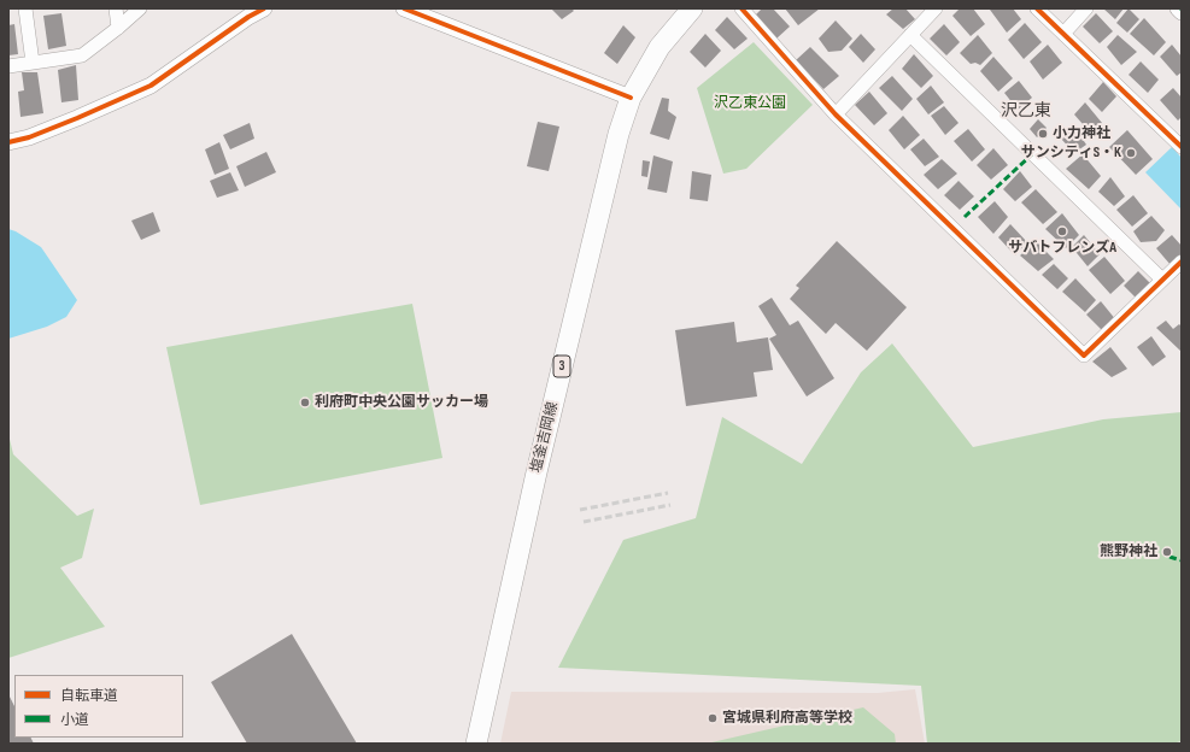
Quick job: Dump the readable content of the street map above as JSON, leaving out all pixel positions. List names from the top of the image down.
{
  "streets": {
    "main road": ["3", "塩釜吉岡線"]
  },
  "districts": ["沢乙東"],
  "parks": ["沢乙東公園"],
  "places": [
    "小力神社",
    "サンシティS・K",
    "サバトフレンズA",
    "利府町中央公園サッカー場",
    "熊野神社",
    "宮城県利府高等学校"
  ],
  "legend": ["自転車道", "小道"]
}
